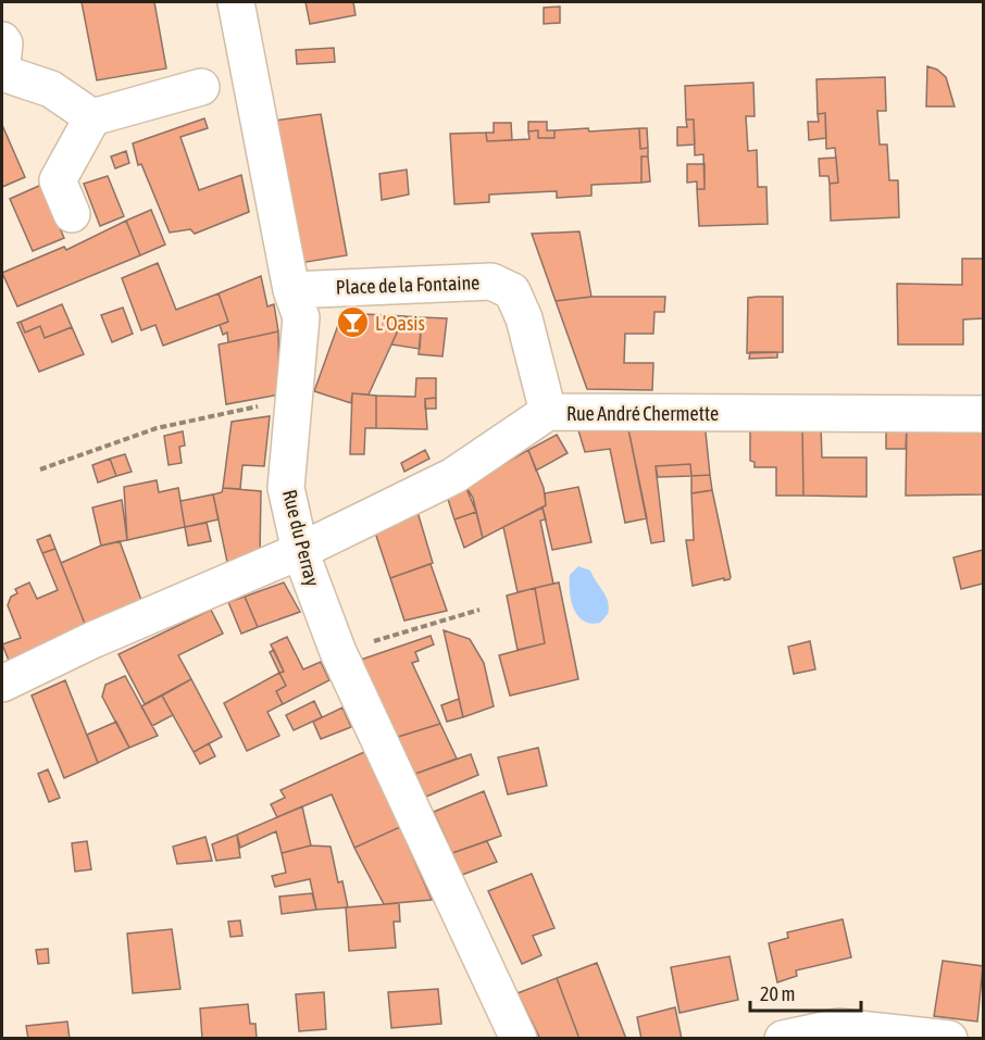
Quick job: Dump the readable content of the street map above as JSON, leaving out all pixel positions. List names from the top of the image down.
{
  "streets": {
    "street": ["Place de la Fontaine", "Rue André Chermette", "Rue du Perray"]
  },
  "crossings": [
    ["Place de la Fontaine", "Rue André Chermette"],
    ["Place de la Fontaine", "Rue du Perray"],
    ["Rue André Chermette", "Rue du Perray"]
  ],
  "places": {
    "bar": ["L’Oasis"]
  },
  "scale_bar": "20 m"
}
